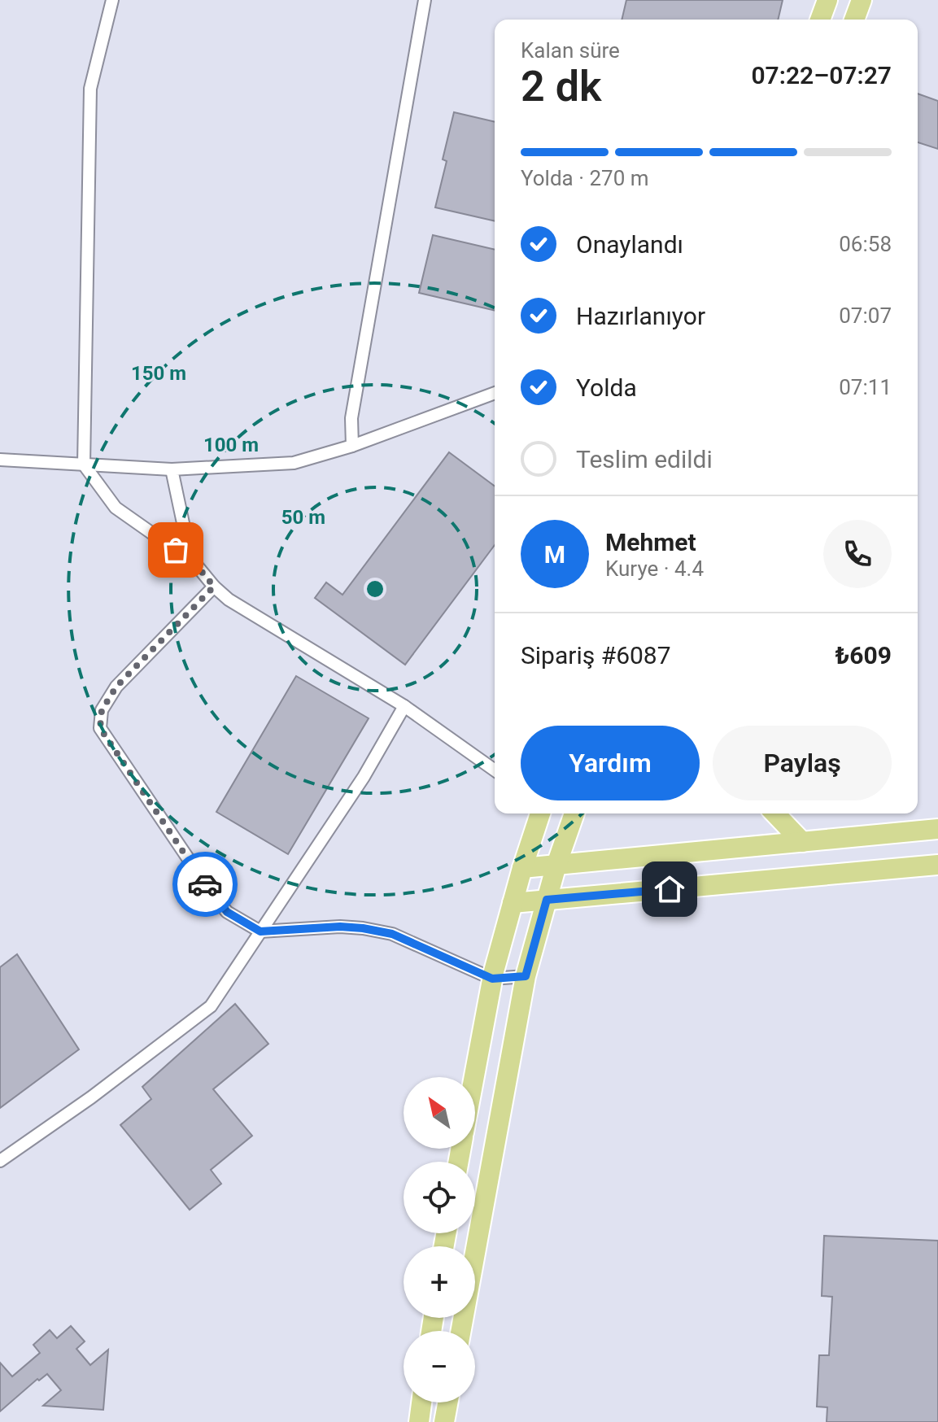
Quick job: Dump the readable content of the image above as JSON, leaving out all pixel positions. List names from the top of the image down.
{
  "north": "top left",
  "page": {
    "heading": ["2 dk", "Kalan süre", "07:22–07:27"],
    "panel": [
      "Mehmet",
      "Kurye · 4.4",
      "Sipariş #6087",
      "₺609"
    ],
    "bar": "Yolda · 270 m",
    "list": [
      ["Onaylandı", "06:58"],
      ["Hazırlanıyor", "07:07"],
      ["Yolda", "07:11"],
      "Teslim edildi"
    ],
    "round": "M",
    "buttons": ["Yardım", "Paylaş"],
    "map_buttons": ["+", "−"]
  },
  "rings": ["150 m", "100 m", "50 m"]
}
